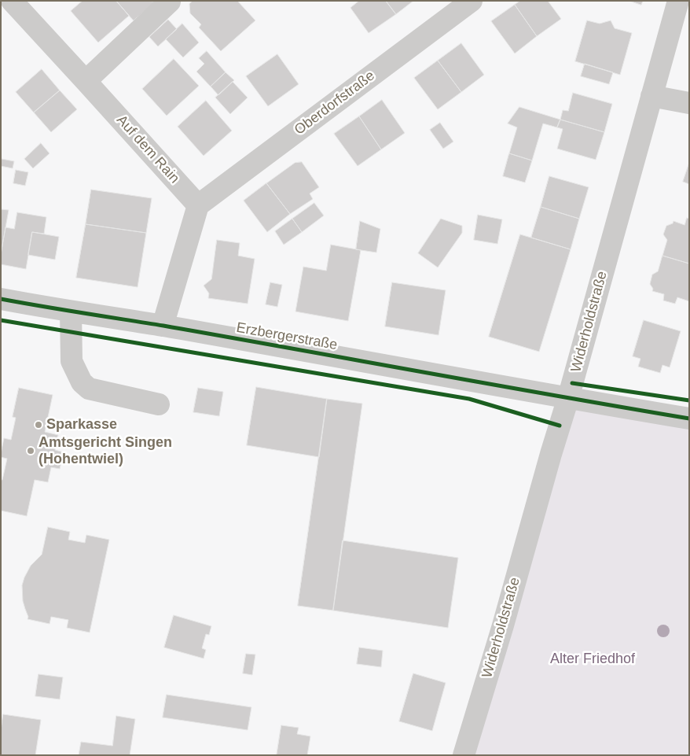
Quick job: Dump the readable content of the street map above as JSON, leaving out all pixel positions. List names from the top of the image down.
{
  "streets": {
    "street": [
      "Oberdorfstraße",
      "Auf dem Rain",
      "Widerholdstraße",
      "Erzbergerstraße"
    ]
  },
  "crossings": [
    ["Oberdorfstraße", "Auf dem Rain"],
    ["Widerholdstraße", "Erzbergerstraße"]
  ],
  "parks": ["Alter Friedhof"],
  "places": ["Sparkasse", "Amtsgericht Singen (Hohentwiel)"]
}
